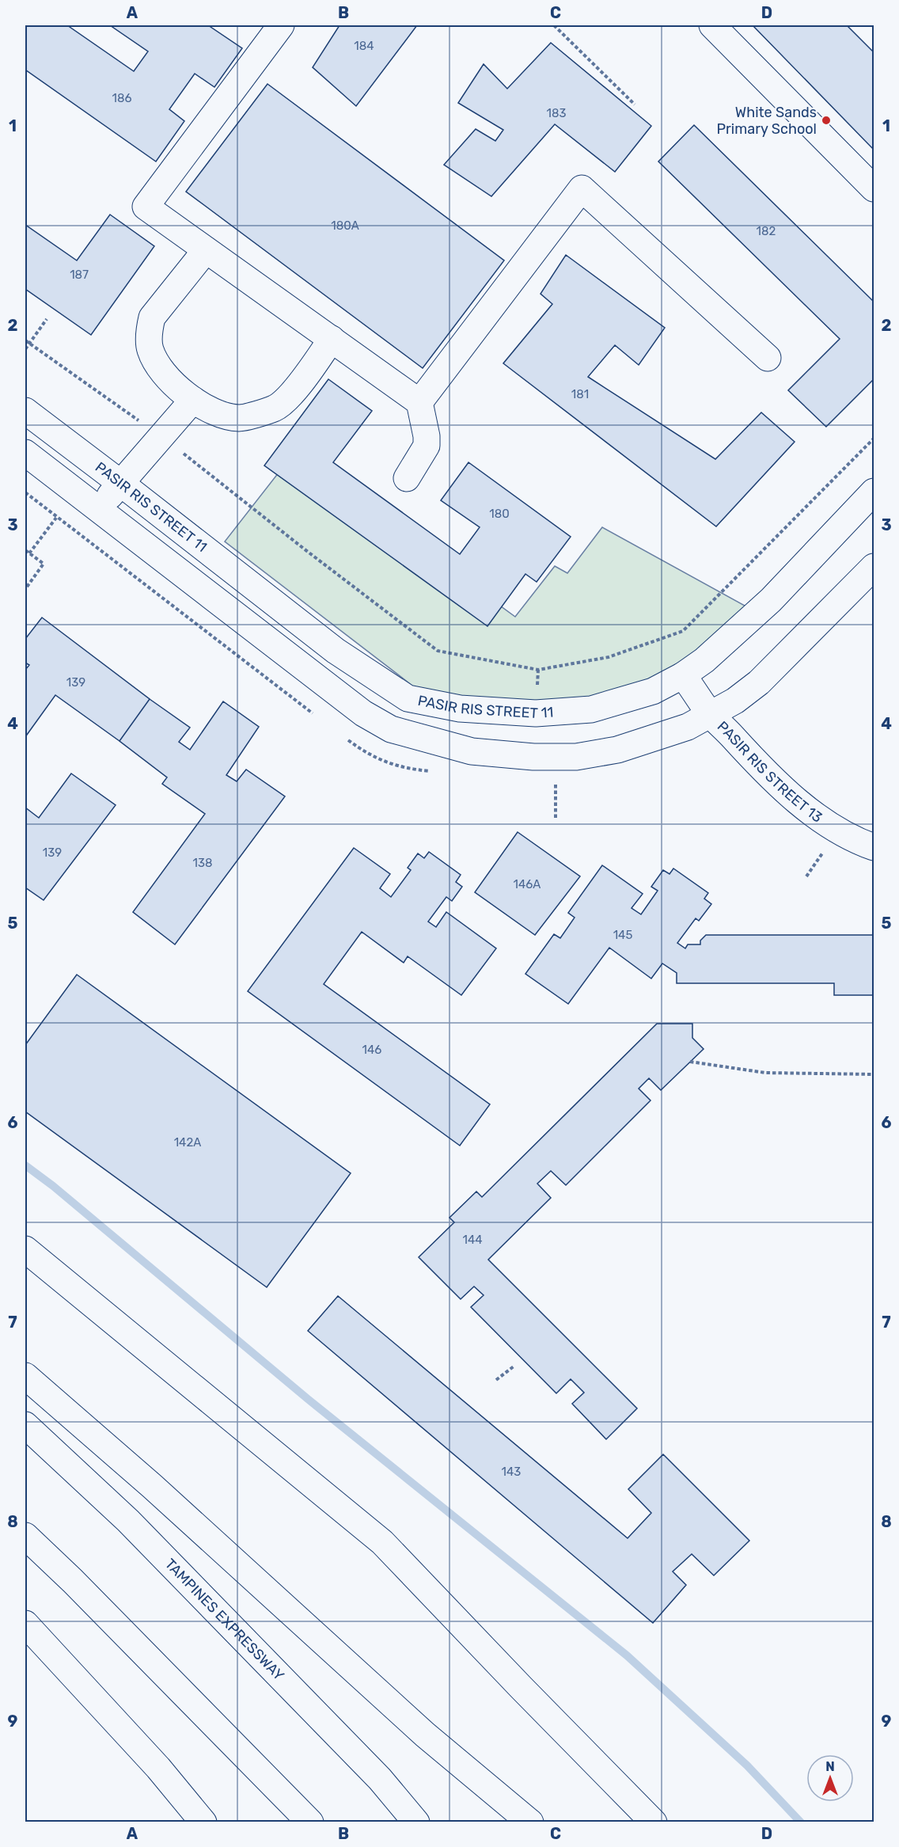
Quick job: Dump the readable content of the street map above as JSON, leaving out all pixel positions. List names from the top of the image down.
{
  "streets": {
    "main road": ["PASIR RIS STREET 11", "PASIR RIS STREET 13", "TAMPINES EXPRESSWAY"]
  },
  "crossings": [
    ["PASIR RIS STREET 11", "PASIR RIS STREET 13"]
  ],
  "places": ["White Sands Primary School"],
  "house_numbers": [
    "184",
    "186",
    "183",
    "180A",
    "182",
    "187",
    "181",
    "180",
    "139",
    "139",
    "138",
    "146A",
    "145",
    "146",
    "142A",
    "144",
    "143"
  ],
  "north": "top",
  "grid": {
    "columns": [
      "A",
      "B",
      "C",
      "D"
    ],
    "rows": [
      "1",
      "2",
      "3",
      "4",
      "5",
      "6",
      "7",
      "8",
      "9"
    ]
  }
}
